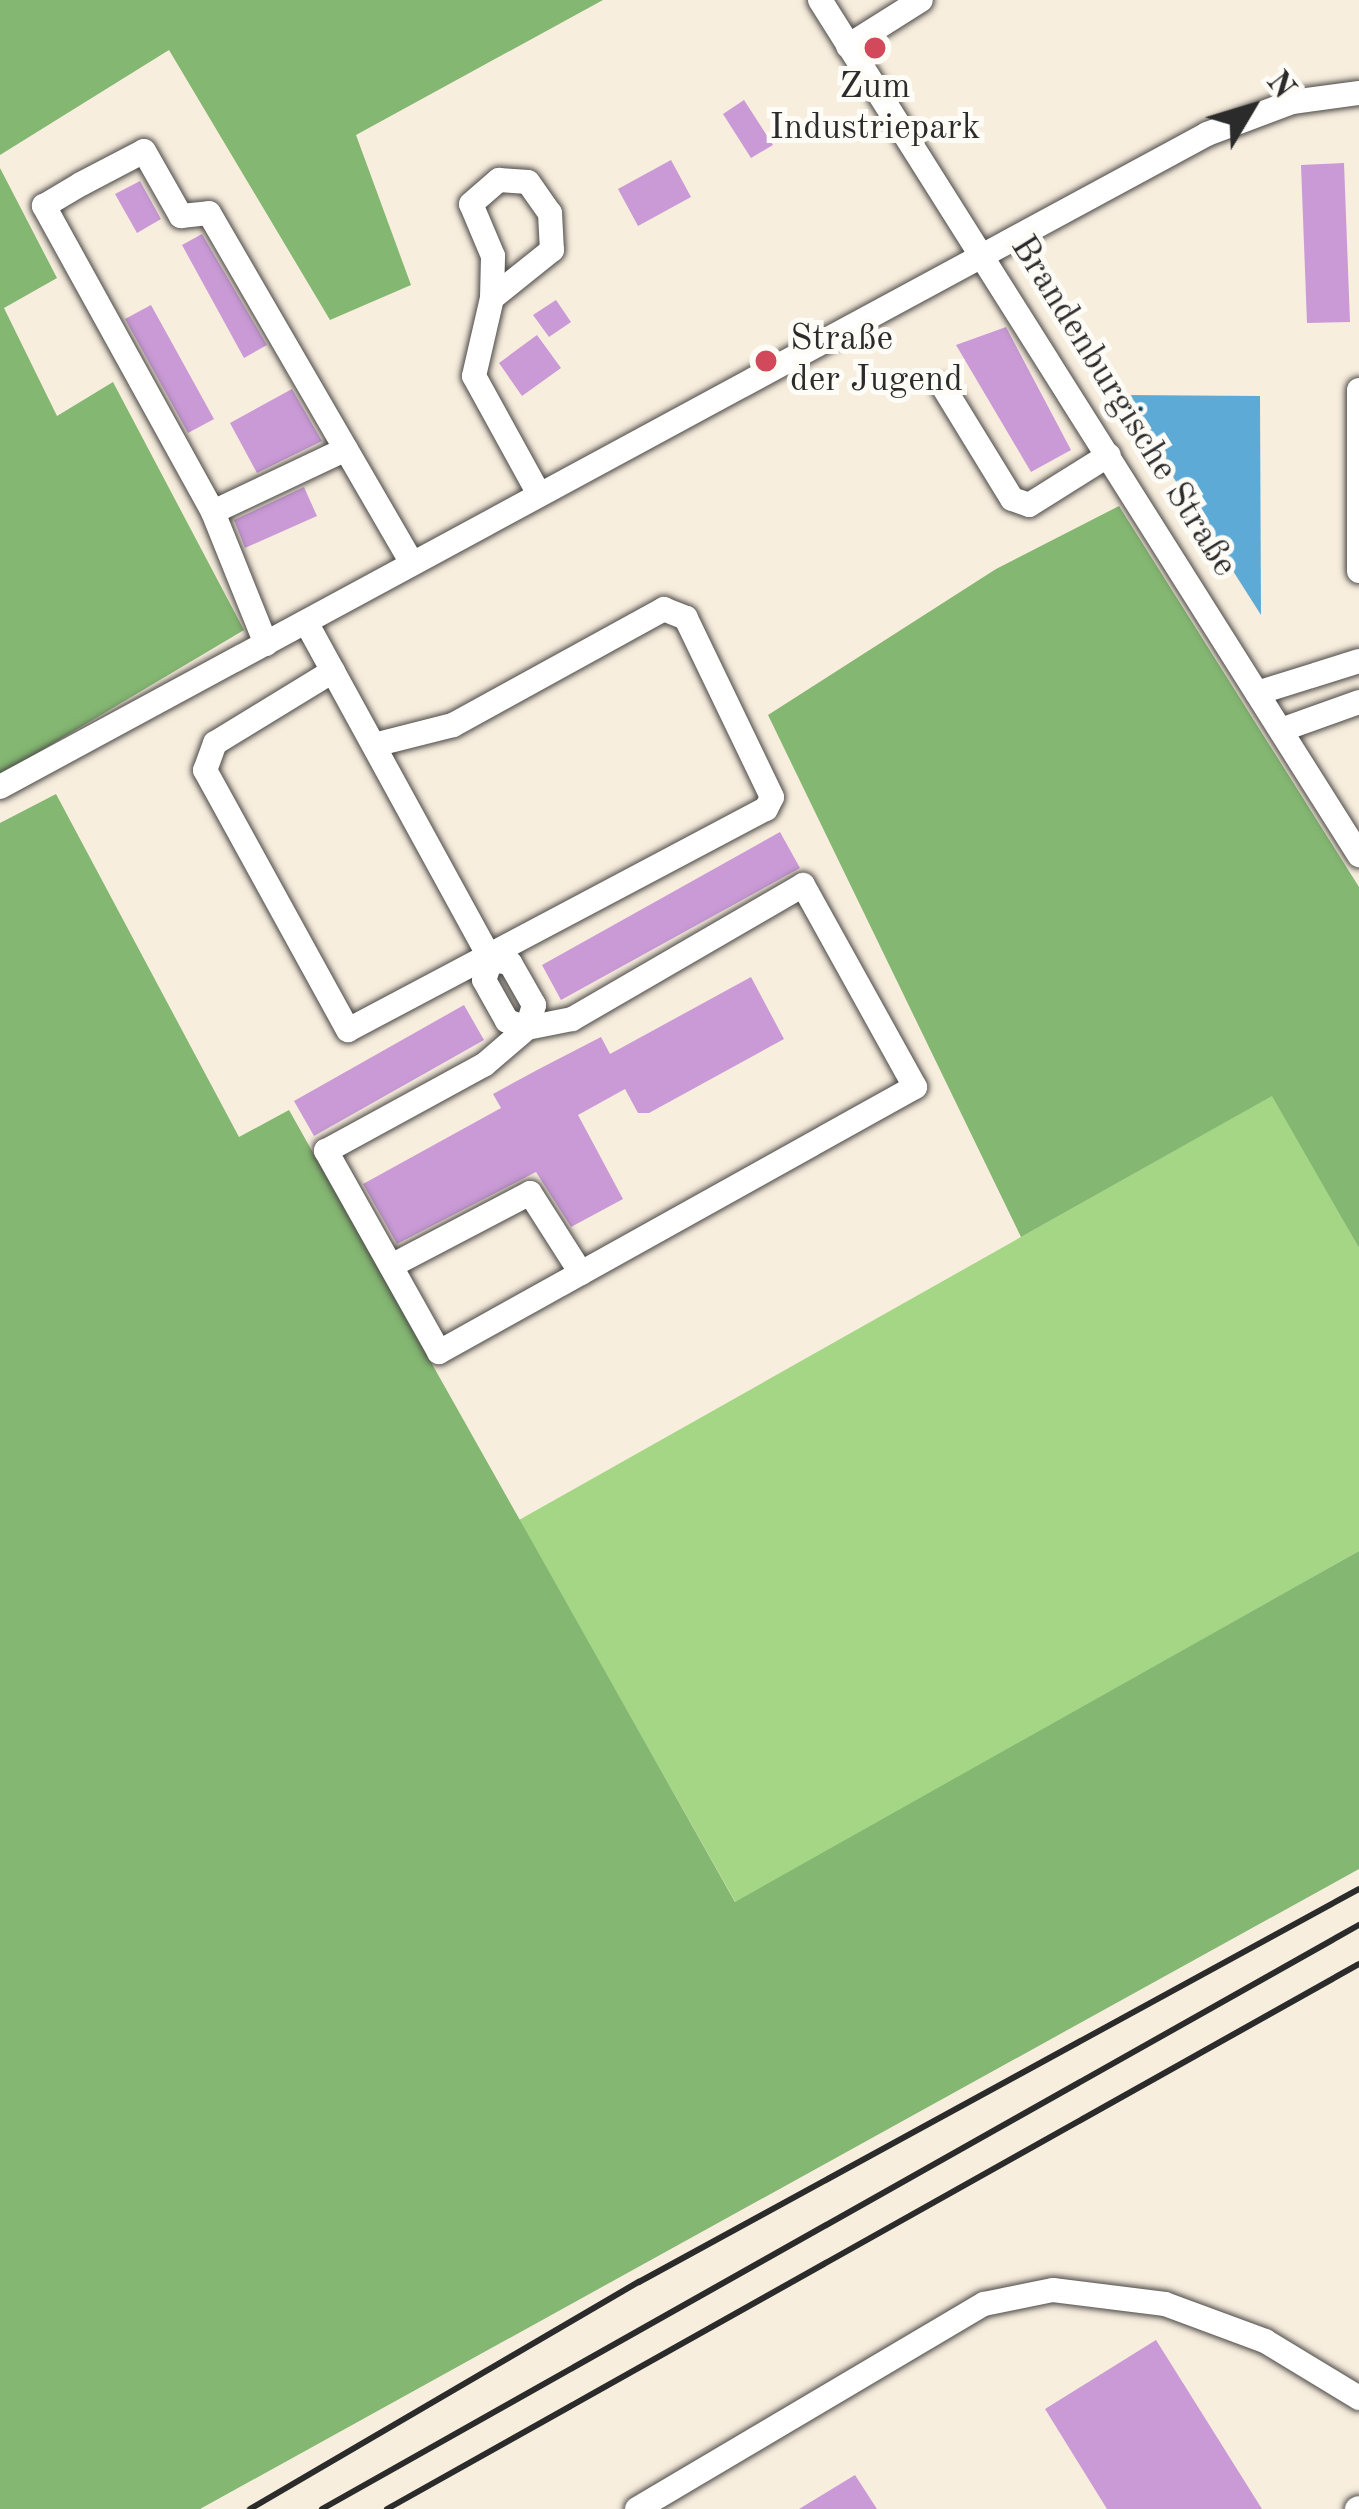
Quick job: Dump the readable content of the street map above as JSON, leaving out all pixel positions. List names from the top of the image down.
{
  "streets": {
    "street": ["Brandenburgische Straße"]
  },
  "places": ["Zum Industriepark", "Straße der Jugend"],
  "north": "top right"
}
